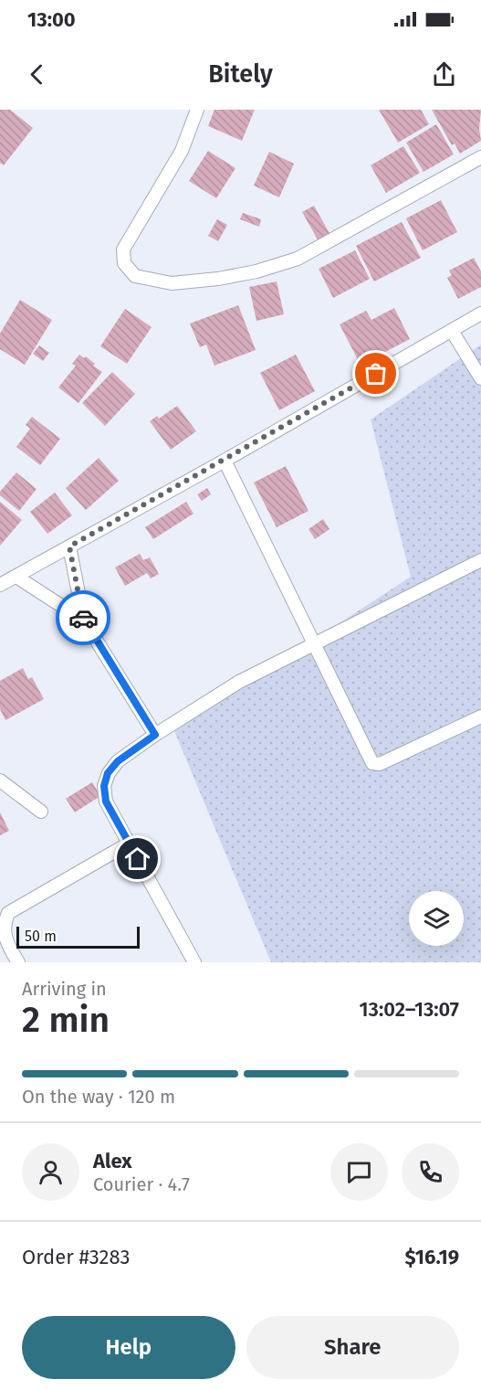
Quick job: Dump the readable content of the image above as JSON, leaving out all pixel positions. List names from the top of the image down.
{
  "scale_bar": "50 m",
  "page": {
    "status": "13:00",
    "header": "Bitely",
    "scale": "50 m",
    "heading": ["2 min", "Arriving in", "13:02–13:07"],
    "panel": [
      "Alex",
      "Courier · 4.7",
      "Order #3283",
      "$16.19"
    ],
    "bar": "On the way · 120 m",
    "buttons": ["Help", "Share"]
  }
}
